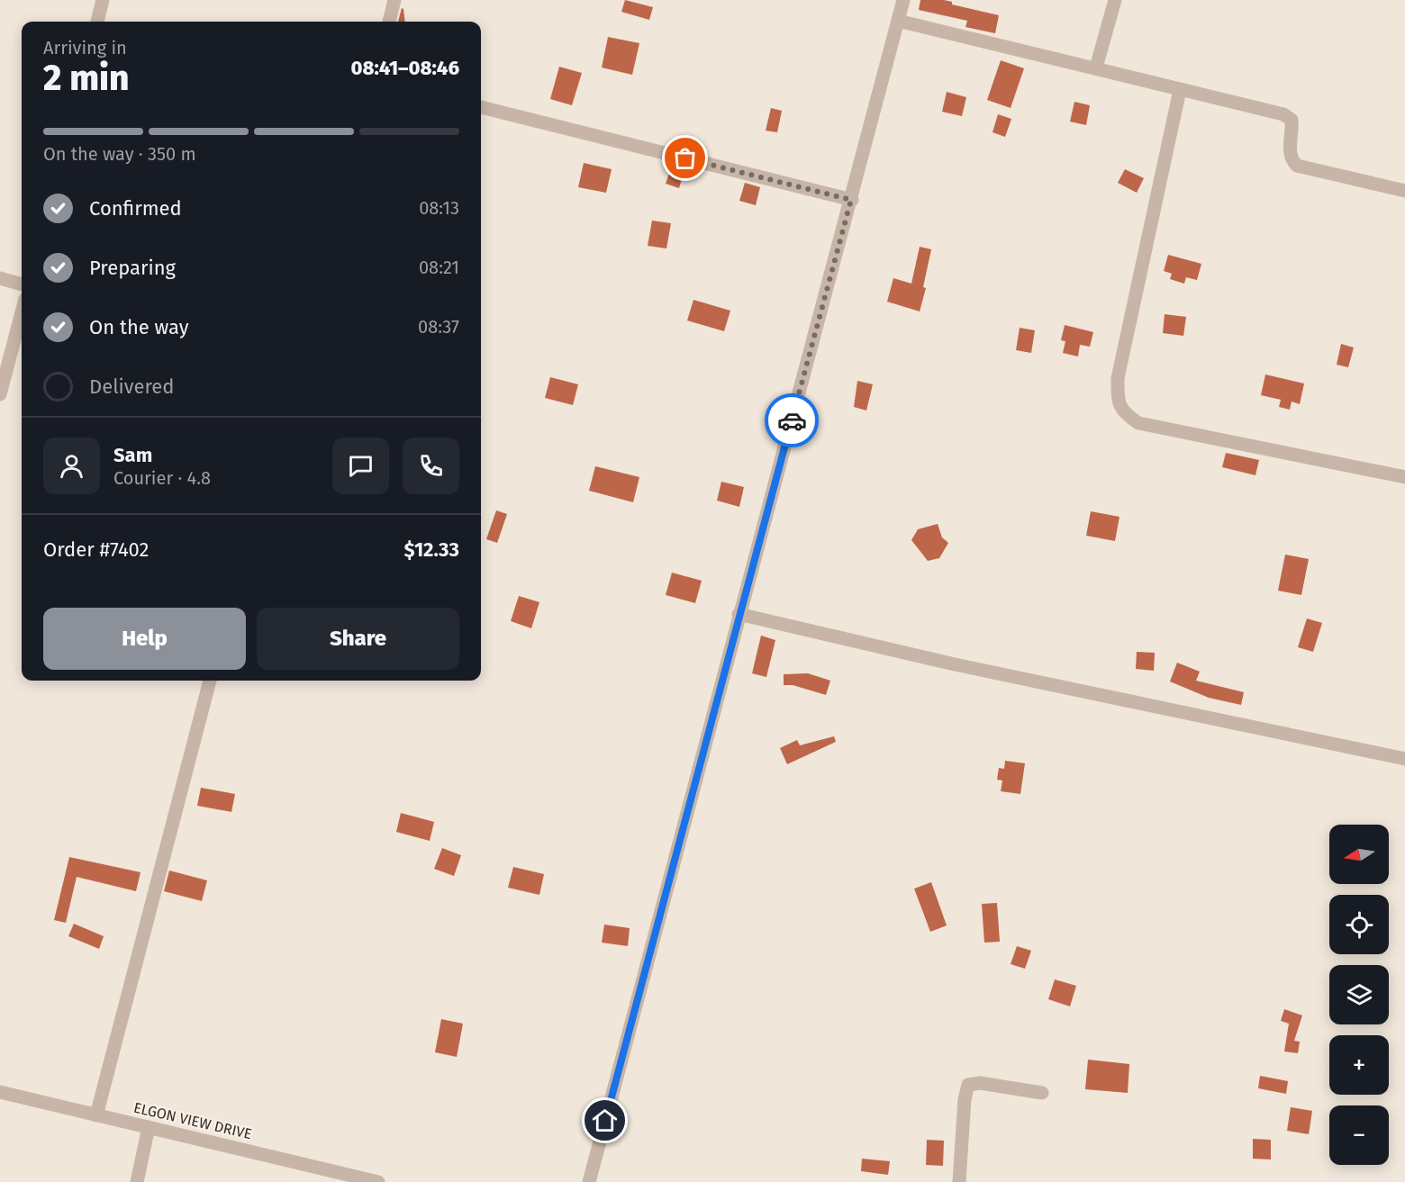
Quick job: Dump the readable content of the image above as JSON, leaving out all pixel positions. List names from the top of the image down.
{
  "streets": {
    "street": ["ELGON VIEW DRIVE"]
  },
  "north": "left",
  "page": {
    "heading": ["2 min", "Arriving in", "08:41–08:46"],
    "panel": [
      "Sam",
      "Courier · 4.8",
      "Order #7402",
      "$12.33"
    ],
    "bar": "On the way · 350 m",
    "list": [
      ["Confirmed", "08:13"],
      ["Preparing", "08:21"],
      ["On the way", "08:37"],
      "Delivered"
    ],
    "buttons": ["Help", "Share"],
    "map_buttons": ["+", "−"]
  }
}
